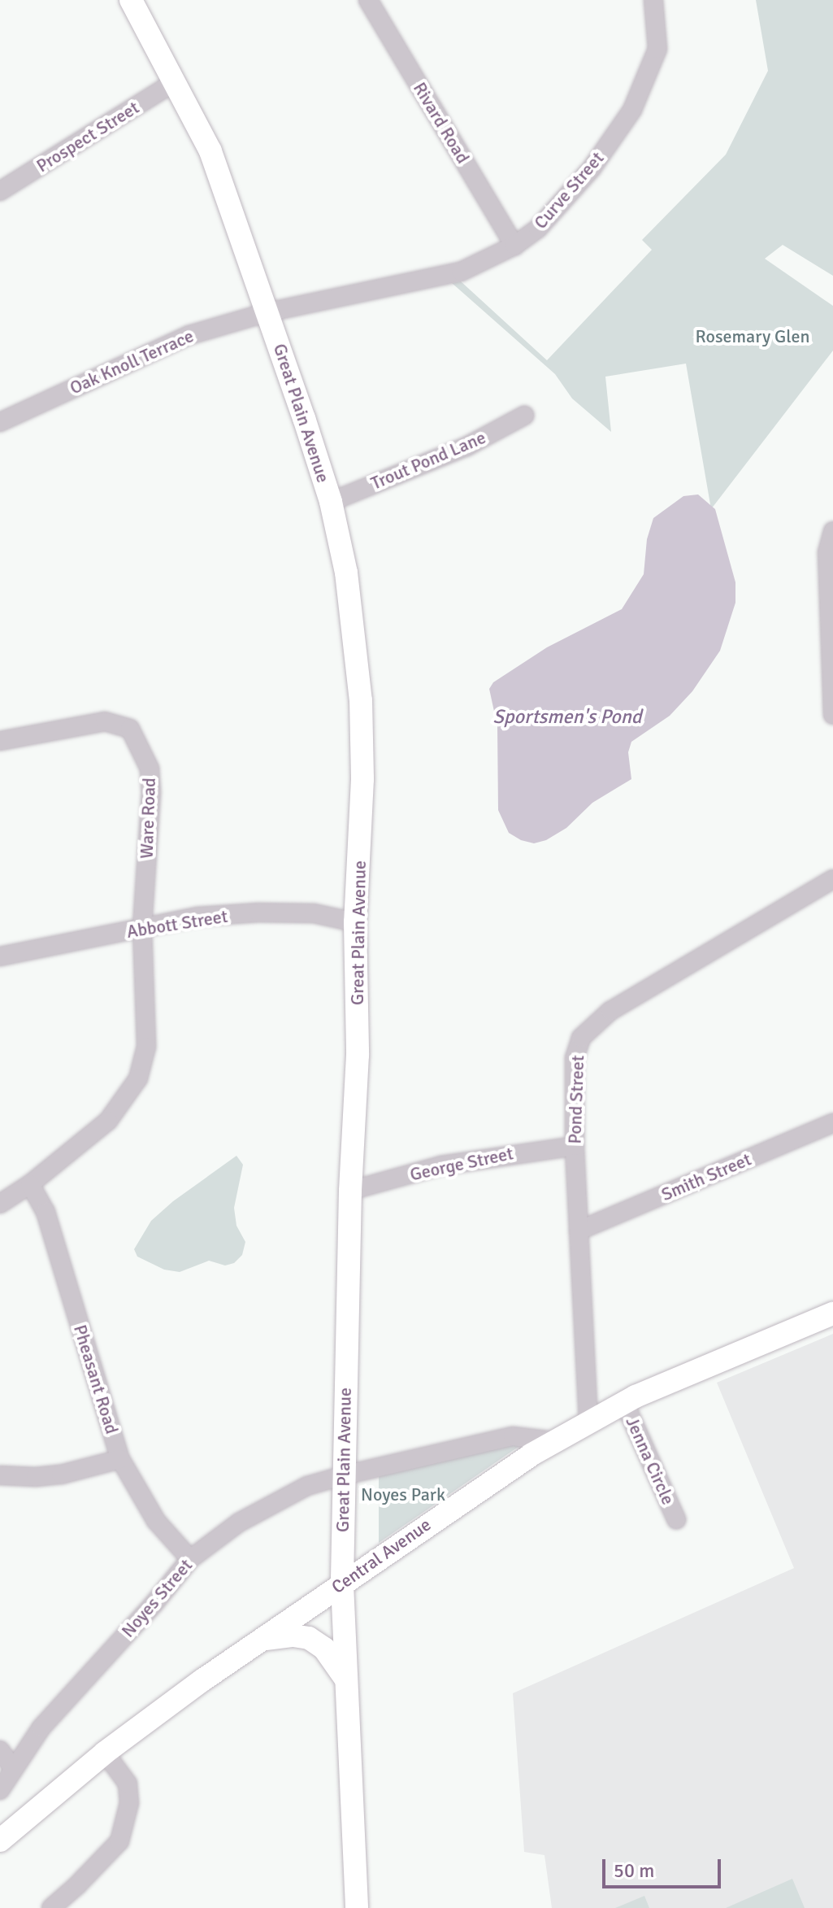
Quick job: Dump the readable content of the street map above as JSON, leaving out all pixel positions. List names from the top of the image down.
{
  "streets": {
    "main road": ["Great Plain Avenue", "Central Avenue"],
    "street": [
      "Rivard Road",
      "Prospect Street",
      "Curve Street",
      "Oak Knoll Terrace",
      "Trout Pond Lane",
      "Ware Road",
      "Abbott Street",
      "Pond Street",
      "George Street",
      "Smith Street",
      "Pheasant Road",
      "Jenna Circle",
      "Noyes Street"
    ]
  },
  "crossings": [
    ["Rivard Road", "Curve Street"],
    ["Prospect Street", "Great Plain Avenue"],
    ["Curve Street", "Oak Knoll Terrace"],
    ["Curve Street", "Great Plain Avenue"],
    ["Oak Knoll Terrace", "Great Plain Avenue"],
    ["Great Plain Avenue", "Trout Pond Lane"],
    ["Great Plain Avenue", "Abbott Street"],
    ["Great Plain Avenue", "George Street"],
    ["Great Plain Avenue", "Central Avenue"],
    ["Great Plain Avenue", "Noyes Street"],
    ["Ware Road", "Abbott Street"],
    ["Ware Road", "Pheasant Road"],
    ["Pond Street", "George Street"],
    ["Pond Street", "Smith Street"],
    ["Pond Street", "Central Avenue"],
    ["Pheasant Road", "Noyes Street"],
    ["Jenna Circle", "Central Avenue"],
    ["Central Avenue", "Noyes Street"]
  ],
  "water": ["Sportsmen's Pond"],
  "parks": ["Rosemary Glen", "Noyes Park"],
  "scale_bar": "50 m"
}
